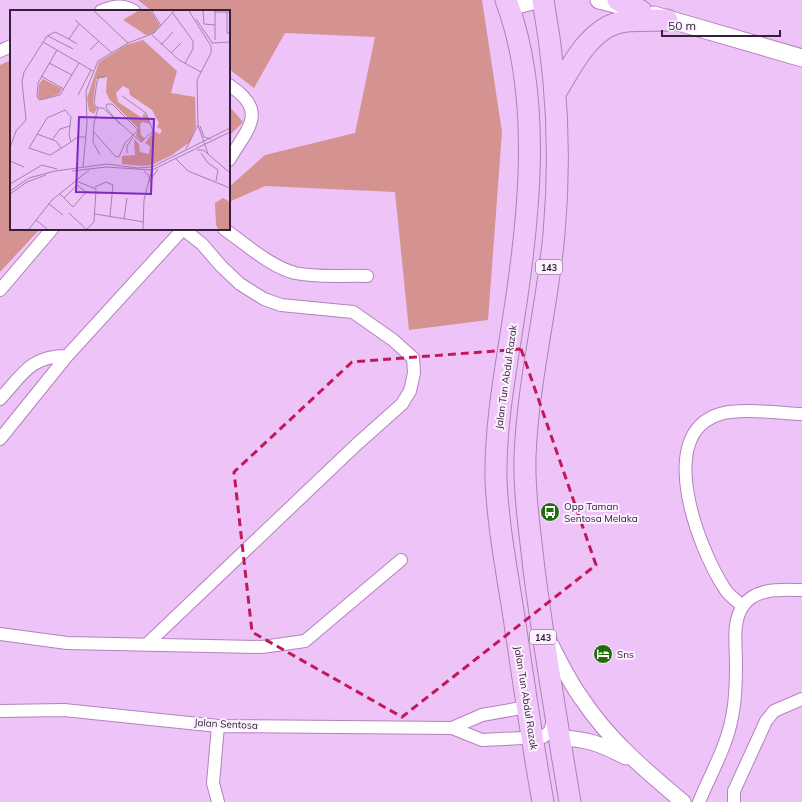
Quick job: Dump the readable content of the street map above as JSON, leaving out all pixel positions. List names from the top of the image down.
{
  "streets": {
    "highway": ["143", "Jalan Tun Abdul Razak"],
    "street": ["Jalan Sentosa"]
  },
  "crossings": [
    ["143", "Jalan Sentosa"],
    ["Jalan Tun Abdul Razak", "Jalan Sentosa"]
  ],
  "places": {
    "bus stop": ["Opp Taman Sentosa Melaka"],
    "hotel": ["Sns"]
  },
  "scale_bar": "50 m"
}
